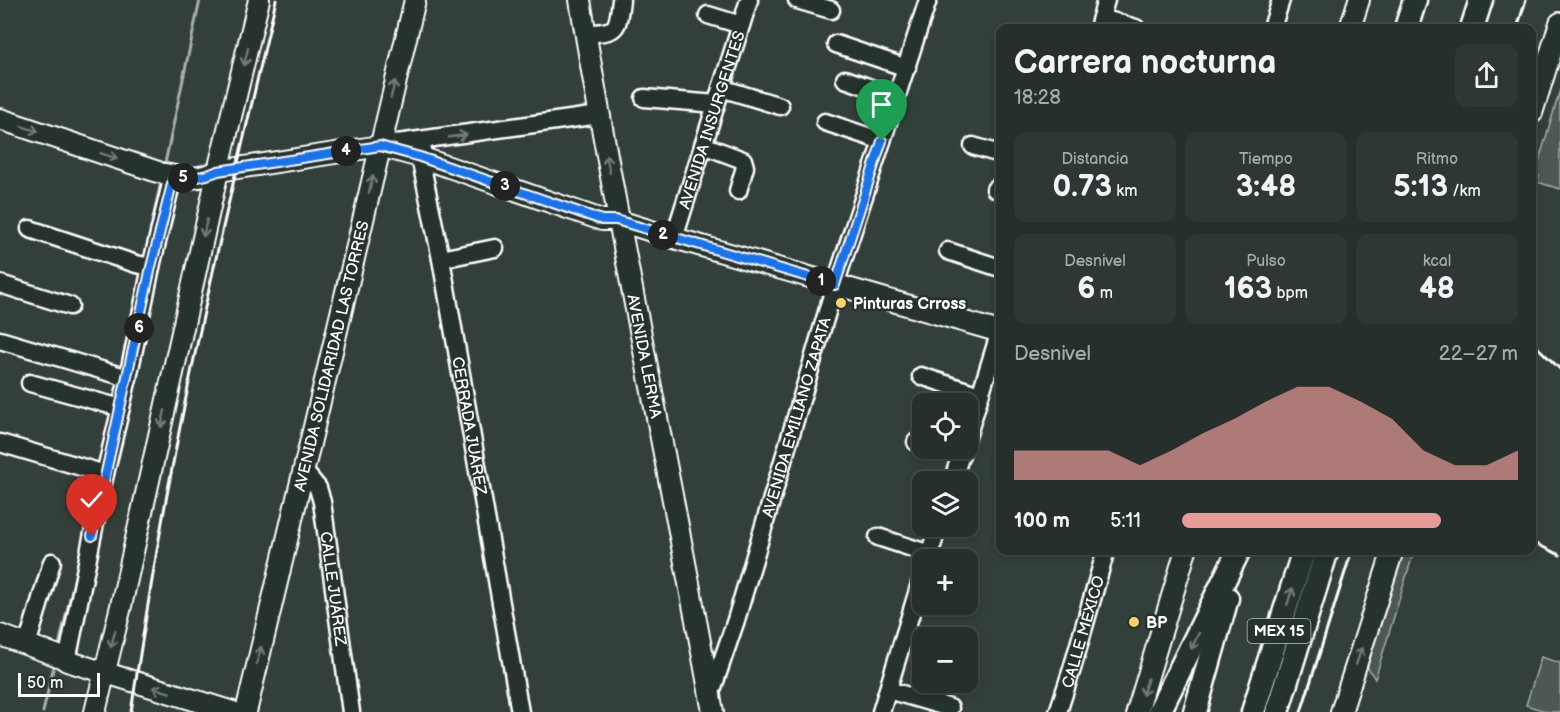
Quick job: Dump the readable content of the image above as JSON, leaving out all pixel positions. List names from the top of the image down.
{
  "streets": {
    "highway": ["MEX 15"],
    "main road": ["AVENIDA SOLIDARIDAD LAS TORRES", "AVENIDA LERMA"],
    "street": [
      "AVENIDA INSURGENTES",
      "AVENIDA EMILIANO ZAPATA",
      "CERRADA JUÁREZ",
      "CALLE JUÁREZ",
      "CALLE MÉXICO"
    ]
  },
  "crossings": [
    ["AVENIDA SOLIDARIDAD LAS TORRES", "CALLE JUÁREZ"],
    ["AVENIDA LERMA", "AVENIDA EMILIANO ZAPATA"]
  ],
  "places": ["Pinturas Crross", "BP"],
  "scale_bar": "50 m",
  "page": {
    "heading": ["Carrera nocturna", "18:28"],
    "stats": [
      ["Distancia", "0.73 km"],
      ["Tiempo", "3:48"],
      ["Ritmo", "5:13 /km"],
      ["Desnivel", "6 m"],
      ["Pulso", "163 bpm"],
      ["kcal", "48"]
    ],
    "pins": [
      "4",
      "5",
      "3",
      "2",
      "1",
      "6"
    ],
    "chart": ["Desnivel", "22–27 m"],
    "map_buttons": ["+", "−"],
    "list": [
      {
        "name": "100 m",
        "note": "5:11"
      }
    ],
    "scale": "50 m"
  }
}
